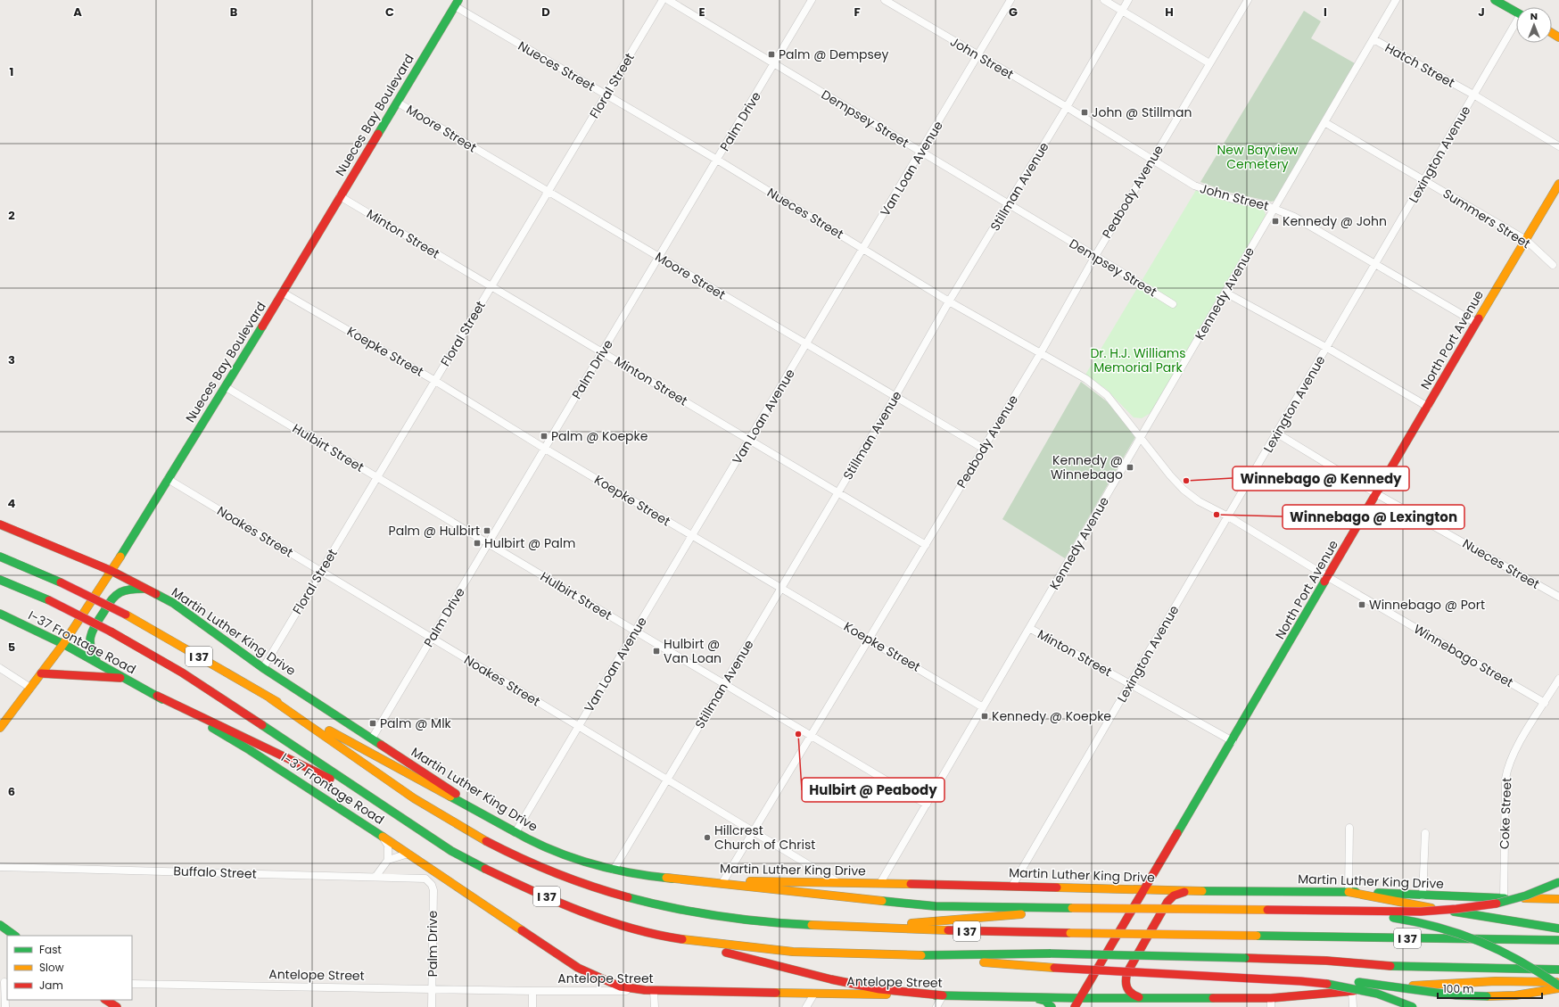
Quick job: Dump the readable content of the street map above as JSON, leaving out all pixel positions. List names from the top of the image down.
{
  "streets": {
    "main road": [
      "Nueces Bay Boulevard",
      "North Port Avenue",
      "Martin Luther King Drive",
      "I-37 Frontage Road",
      "I 37",
      "Antelope Street"
    ],
    "street": [
      "John Street",
      "Hatch Street",
      "Nueces Street",
      "Floral Street",
      "Dempsey Street",
      "Palm Drive",
      "Moore Street",
      "Lexington Avenue",
      "Van Loan Avenue",
      "Stillman Avenue",
      "Peabody Avenue",
      "Summers Street",
      "Minton Street",
      "Kennedy Avenue",
      "Koepke Street",
      "Hulbirt Street",
      "Noakes Street",
      "Winnebago Street",
      "Coke Street",
      "Buffalo Street"
    ]
  },
  "crossings": [
    ["John Street", "Lexington Avenue"],
    ["John Street", "Van Loan Avenue"],
    ["John Street", "Stillman Avenue"],
    ["John Street", "Peabody Avenue"],
    ["John Street", "Kennedy Avenue"],
    ["John Street", "North Port Avenue"],
    ["Hatch Street", "Lexington Avenue"],
    ["Hatch Street", "Kennedy Avenue"],
    ["Nueces Street", "Floral Street"],
    ["Nueces Street", "Nueces Bay Boulevard"],
    ["Nueces Street", "Palm Drive"],
    ["Nueces Street", "Lexington Avenue"],
    ["Nueces Street", "Van Loan Avenue"],
    ["Nueces Street", "Stillman Avenue"],
    ["Nueces Street", "Peabody Avenue"],
    ["Nueces Street", "Kennedy Avenue"],
    ["Nueces Street", "North Port Avenue"],
    ["Nueces Street", "Winnebago Street"],
    ["Floral Street", "Moore Street"],
    ["Floral Street", "Minton Street"],
    ["Floral Street", "Koepke Street"],
    ["Floral Street", "Hulbirt Street"],
    ["Floral Street", "Noakes Street"],
    ["Floral Street", "Martin Luther King Drive"],
    ["Nueces Bay Boulevard", "Moore Street"],
    ["Nueces Bay Boulevard", "Minton Street"],
    ["Nueces Bay Boulevard", "Koepke Street"],
    ["Nueces Bay Boulevard", "Hulbirt Street"],
    ["Nueces Bay Boulevard", "Noakes Street"],
    ["Nueces Bay Boulevard", "Martin Luther King Drive"],
    ["Nueces Bay Boulevard", "I-37 Frontage Road"],
    ["Dempsey Street", "Palm Drive"],
    ["Dempsey Street", "Van Loan Avenue"],
    ["Dempsey Street", "Stillman Avenue"],
    ["Dempsey Street", "Peabody Avenue"],
    ["Palm Drive", "Moore Street"],
    ["Palm Drive", "Minton Street"],
    ["Palm Drive", "Koepke Street"],
    ["Palm Drive", "Hulbirt Street"],
    ["Palm Drive", "Noakes Street"],
    ["Palm Drive", "Martin Luther King Drive"],
    ["Palm Drive", "Buffalo Street"],
    ["Palm Drive", "Antelope Street"],
    ["Moore Street", "Van Loan Avenue"],
    ["Moore Street", "Stillman Avenue"],
    ["Moore Street", "Peabody Avenue"],
    ["Lexington Avenue", "Summers Street"],
    ["Lexington Avenue", "Minton Street"],
    ["Lexington Avenue", "Martin Luther King Drive"],
    ["Lexington Avenue", "Winnebago Street"],
    ["Van Loan Avenue", "Minton Street"],
    ["Van Loan Avenue", "Koepke Street"],
    ["Van Loan Avenue", "Hulbirt Street"],
    ["Van Loan Avenue", "Noakes Street"],
    ["Van Loan Avenue", "Martin Luther King Drive"],
    ["Stillman Avenue", "Minton Street"],
    ["Stillman Avenue", "Koepke Street"],
    ["Stillman Avenue", "Hulbirt Street"],
    ["Stillman Avenue", "Noakes Street"],
    ["Stillman Avenue", "Martin Luther King Drive"],
    ["Peabody Avenue", "Minton Street"],
    ["Peabody Avenue", "Koepke Street"],
    ["Peabody Avenue", "Hulbirt Street"],
    ["Peabody Avenue", "Noakes Street"],
    ["Peabody Avenue", "Martin Luther King Drive"],
    ["Summers Street", "Kennedy Avenue"],
    ["Summers Street", "North Port Avenue"],
    ["Minton Street", "Kennedy Avenue"],
    ["Minton Street", "North Port Avenue"],
    ["Kennedy Avenue", "Koepke Street"],
    ["Kennedy Avenue", "Hulbirt Street"],
    ["Kennedy Avenue", "Martin Luther King Drive"],
    ["Kennedy Avenue", "Winnebago Street"],
    ["North Port Avenue", "Martin Luther King Drive"],
    ["North Port Avenue", "Winnebago Street"],
    ["North Port Avenue", "Antelope Street"],
    ["Noakes Street", "Martin Luther King Drive"],
    ["Martin Luther King Drive", "Coke Street"],
    ["I-37 Frontage Road", "Antelope Street"],
    ["Winnebago Street", "Coke Street"]
  ],
  "parks": ["New Bayview Cemetery", "Dr. H.J. Williams Memorial Park"],
  "places": {
    "transit": [
      "Palm @ Dempsey",
      "John @ Stillman",
      "Kennedy @ John",
      "Palm @ Koepke",
      "Kennedy @ Winnebago",
      "Palm @ Hulbirt",
      "Hulbirt @ Palm",
      "Winnebago @ Port",
      "Hulbirt @ Van Loan",
      "Kennedy @ Koepke",
      "Palm @ Mlk"
    ],
    "other": [
      "Winnebago @ Kennedy",
      "Winnebago @ Lexington",
      "Hulbirt @ Peabody",
      "Hillcrest Church of Christ"
    ]
  },
  "legend": ["Fast", "Slow", "Jam"],
  "scale_bar": "100 m",
  "north": "top",
  "grid": {
    "columns": [
      "A",
      "B",
      "C",
      "D",
      "E",
      "F",
      "G",
      "H",
      "I",
      "J"
    ],
    "rows": [
      "1",
      "2",
      "3",
      "4",
      "5",
      "6"
    ]
  }
}
